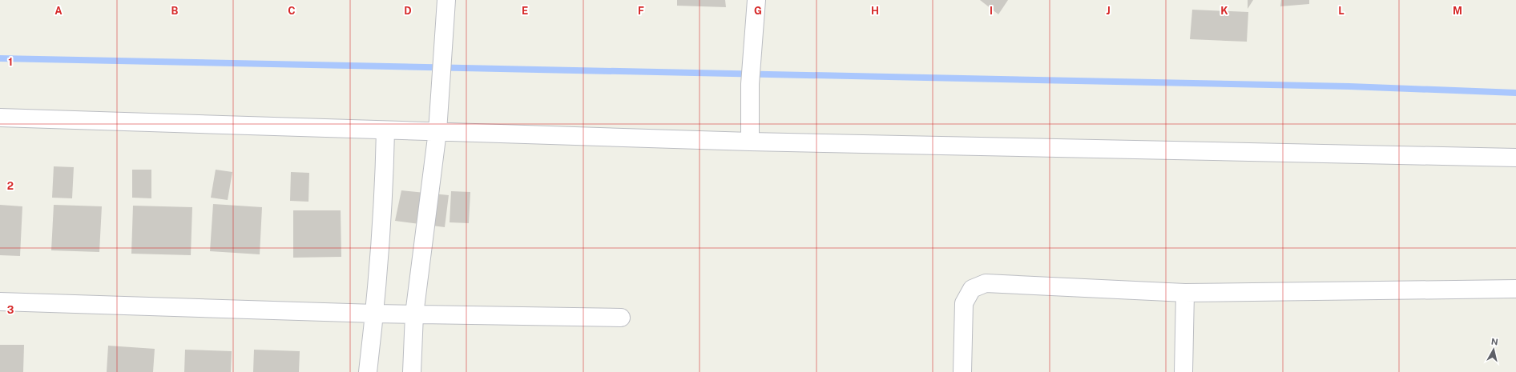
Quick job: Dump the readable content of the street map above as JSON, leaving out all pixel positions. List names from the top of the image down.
{
  "north": "top",
  "grid": {
    "columns": [
      "A",
      "B",
      "C",
      "D",
      "E",
      "F",
      "G",
      "H",
      "I",
      "J",
      "K",
      "L",
      "M"
    ],
    "rows": ["1", "2", "3"]
  }
}
